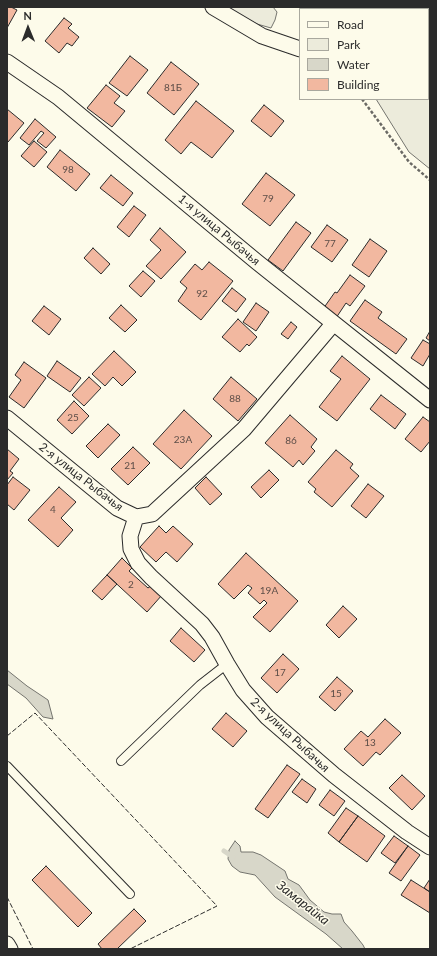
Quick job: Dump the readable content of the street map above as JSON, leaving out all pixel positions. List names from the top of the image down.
{
  "streets": {
    "street": ["1-я улица Рыбачья", "2-я улица Рыбачья"]
  },
  "water": ["Замарайка"],
  "house_numbers": [
    "81Б",
    "98",
    "79",
    "77",
    "92",
    "88",
    "25",
    "23А",
    "86",
    "21",
    "4",
    "2",
    "19А",
    "17",
    "15",
    "13"
  ],
  "legend": [
    "Road",
    "Park",
    "Water",
    "Building"
  ],
  "north": "top"
}
